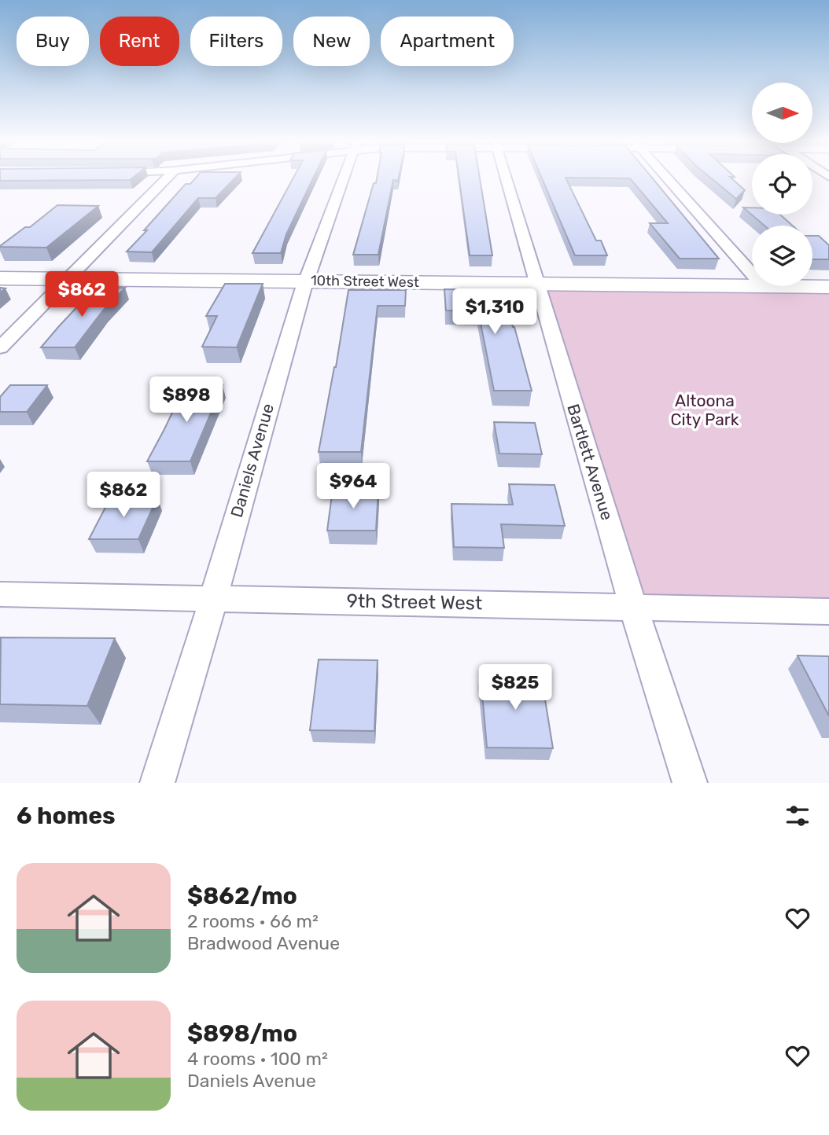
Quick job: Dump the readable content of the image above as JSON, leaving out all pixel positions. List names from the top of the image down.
{
  "streets": {
    "street": [
      "10th Street West",
      "Daniels Avenue",
      "Bartlett Avenue",
      "9th Street West"
    ]
  },
  "crossings": [
    ["10th Street West", "Daniels Avenue"],
    ["10th Street West", "Bartlett Avenue"],
    ["Daniels Avenue", "9th Street West"],
    ["Bartlett Avenue", "9th Street West"]
  ],
  "parks": ["Altoona City Park"],
  "north": "right",
  "page": {
    "chip": [
      "Buy",
      "Rent",
      "Filters",
      "New",
      "Apartment"
    ],
    "price": [
      "$862",
      "$1,310",
      "$898",
      "$964",
      "$862",
      "$825"
    ],
    "heading": "6 homes",
    "list": [
      {
        "name": "$862/mo",
        "note": "2 rooms · 66 m² · Bradwood Avenue"
      },
      {
        "name": "$898/mo",
        "note": "4 rooms · 100 m² · Daniels Avenue"
      }
    ]
  }
}
